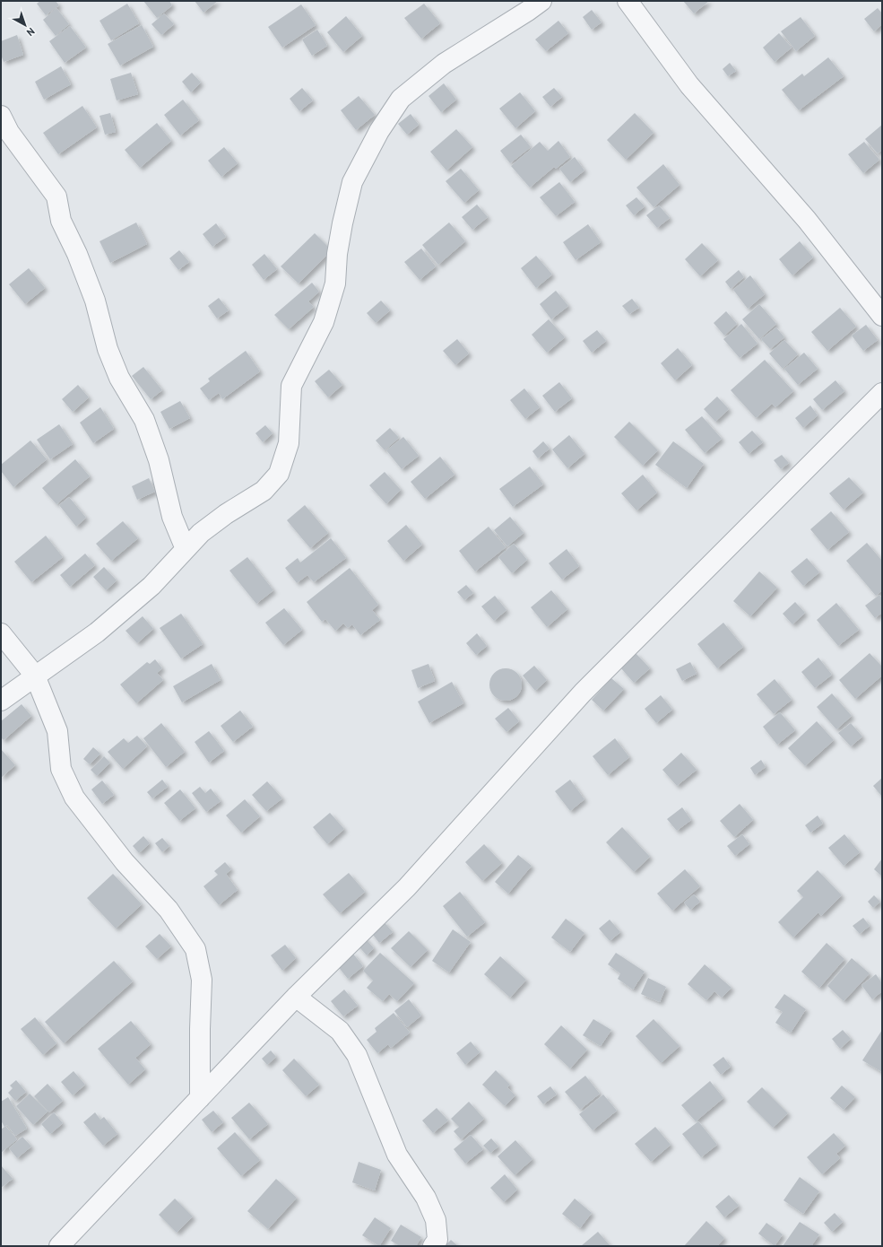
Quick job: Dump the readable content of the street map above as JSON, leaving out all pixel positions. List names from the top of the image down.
{
  "north": "bottom right"
}
